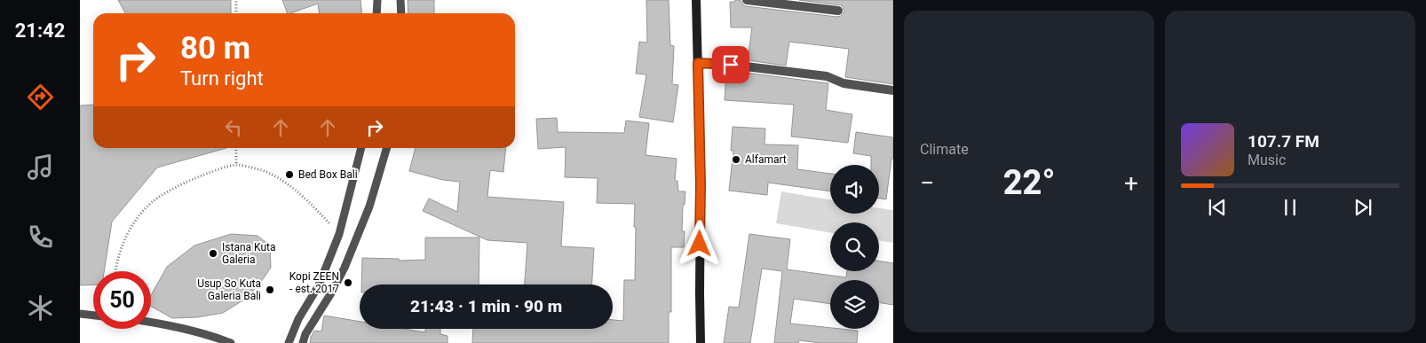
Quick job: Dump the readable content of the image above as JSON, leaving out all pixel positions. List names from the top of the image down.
{
  "places": [
    "Alfamart",
    "Bed Box Bali",
    "Istana Kuta Galeria",
    "Kopi ZEEN - est. 2017",
    "Usup So Kuta Galeria Bali"
  ],
  "page": {
    "tabs": "21:42",
    "tile": "Climate",
    "turn": ["80 m", "Turn right"],
    "song": ["107.7 FM", "Music"],
    "heat": ["−", "22°", "+"],
    "limit": "50",
    "trip": "21:43 · 1 min · 90 m"
  }
}
